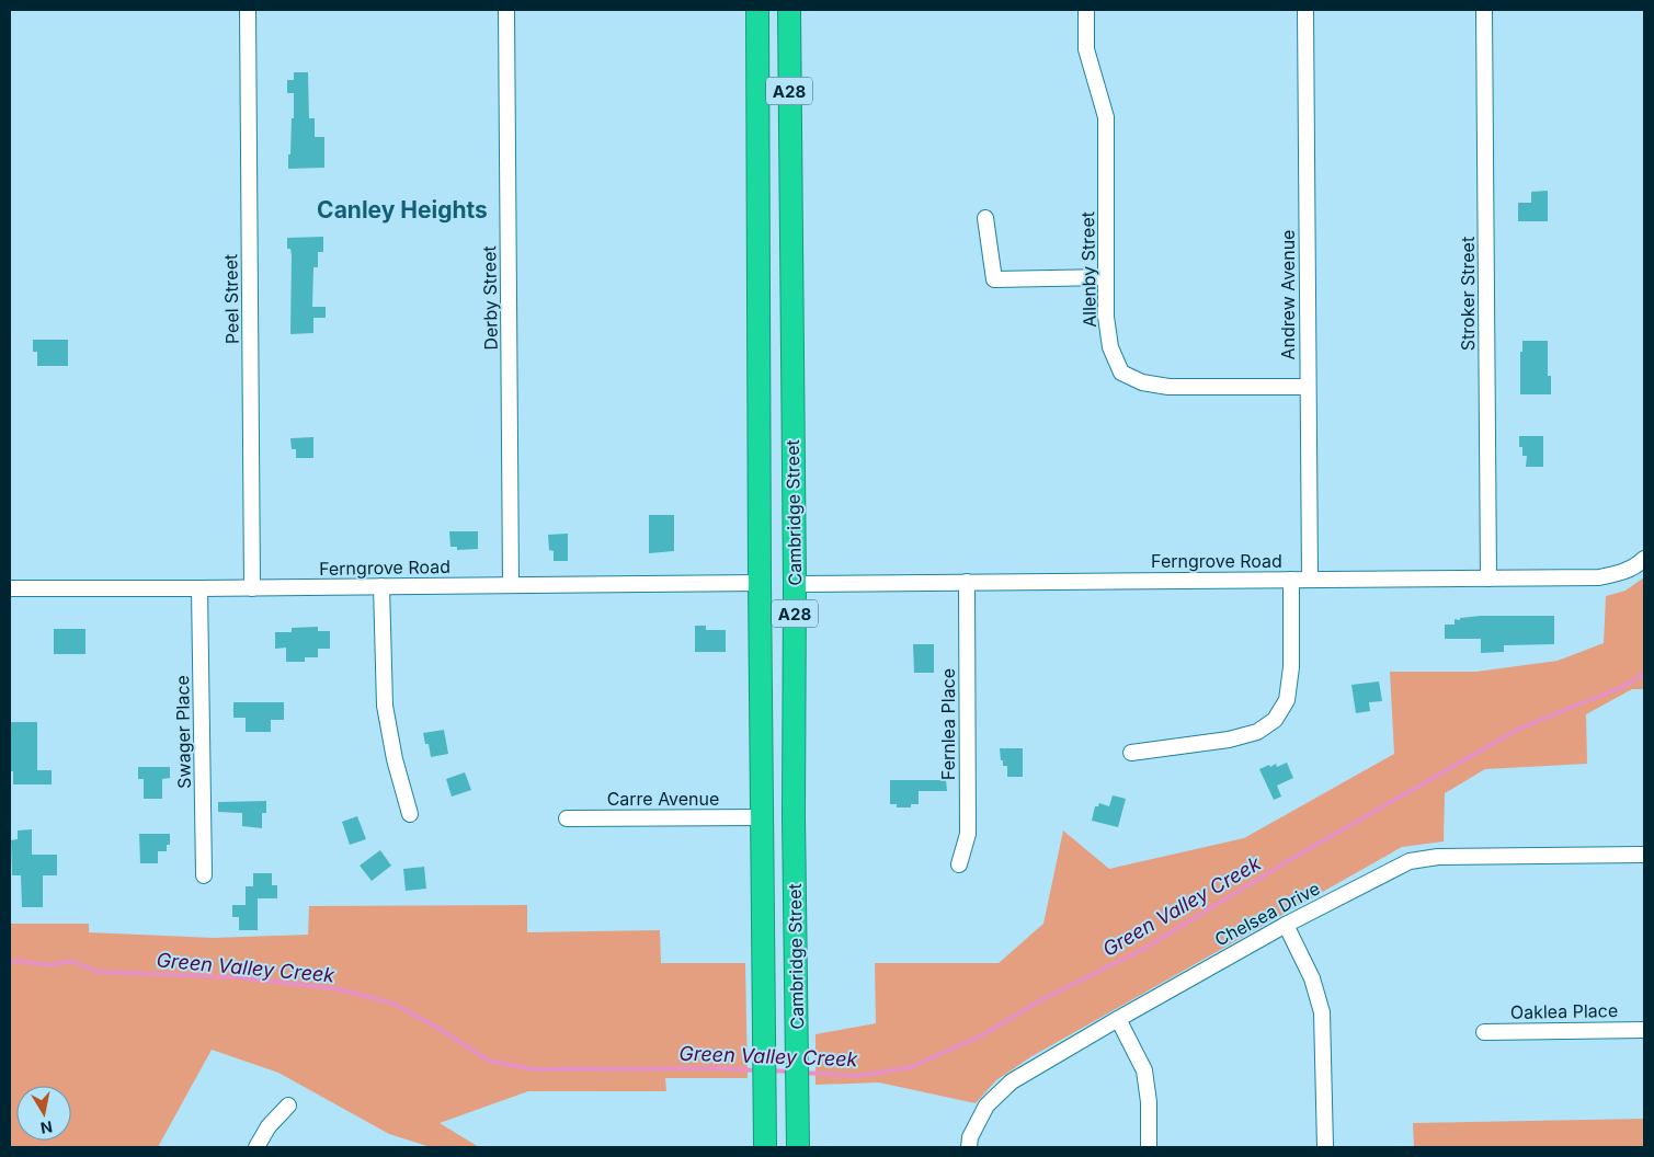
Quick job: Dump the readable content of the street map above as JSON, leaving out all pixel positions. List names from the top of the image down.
{
  "streets": {
    "highway": ["A28", "Cambridge Street"],
    "street": [
      "Allenby Street",
      "Stroker Street",
      "Andrew Avenue",
      "Derby Street",
      "Peel Street",
      "Ferngrove Road",
      "Fernlea Place",
      "Swager Place",
      "Carre Avenue",
      "Chelsea Drive",
      "Oaklea Place"
    ]
  },
  "crossings": [
    ["Allenby Street", "Andrew Avenue"],
    ["Stroker Street", "Ferngrove Road"],
    ["Andrew Avenue", "Ferngrove Road"],
    ["Derby Street", "Ferngrove Road"],
    ["Peel Street", "Ferngrove Road"],
    ["Cambridge Street", "Ferngrove Road"],
    ["Cambridge Street", "Carre Avenue"],
    ["Ferngrove Road", "Fernlea Place"],
    ["Ferngrove Road", "Swager Place"]
  ],
  "districts": ["Canley Heights"],
  "water": ["Green Valley Creek"],
  "north": "bottom"
}
